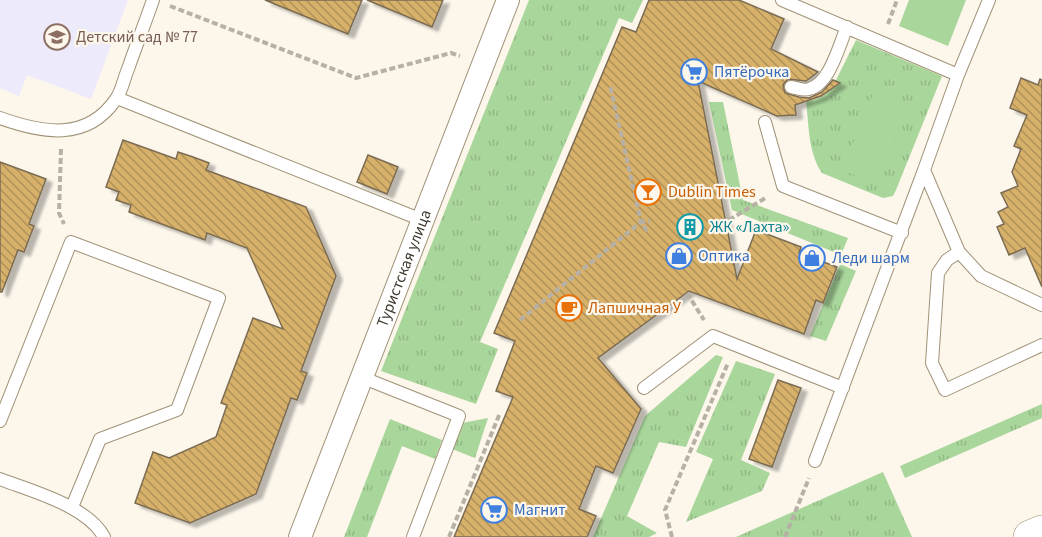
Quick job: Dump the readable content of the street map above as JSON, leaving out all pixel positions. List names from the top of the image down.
{
  "streets": {
    "street": ["Туристская улица"]
  },
  "places": {
    "school or university": ["Детский сад № 77"],
    "supermarket": ["Пятёрочка", "Магнит"],
    "bar": ["Dublin Times"],
    "building": ["ЖК «Лахта»"],
    "shop": ["Оптика", "Леди шарм"],
    "cafe": ["Лапшичная У"]
  }
}
